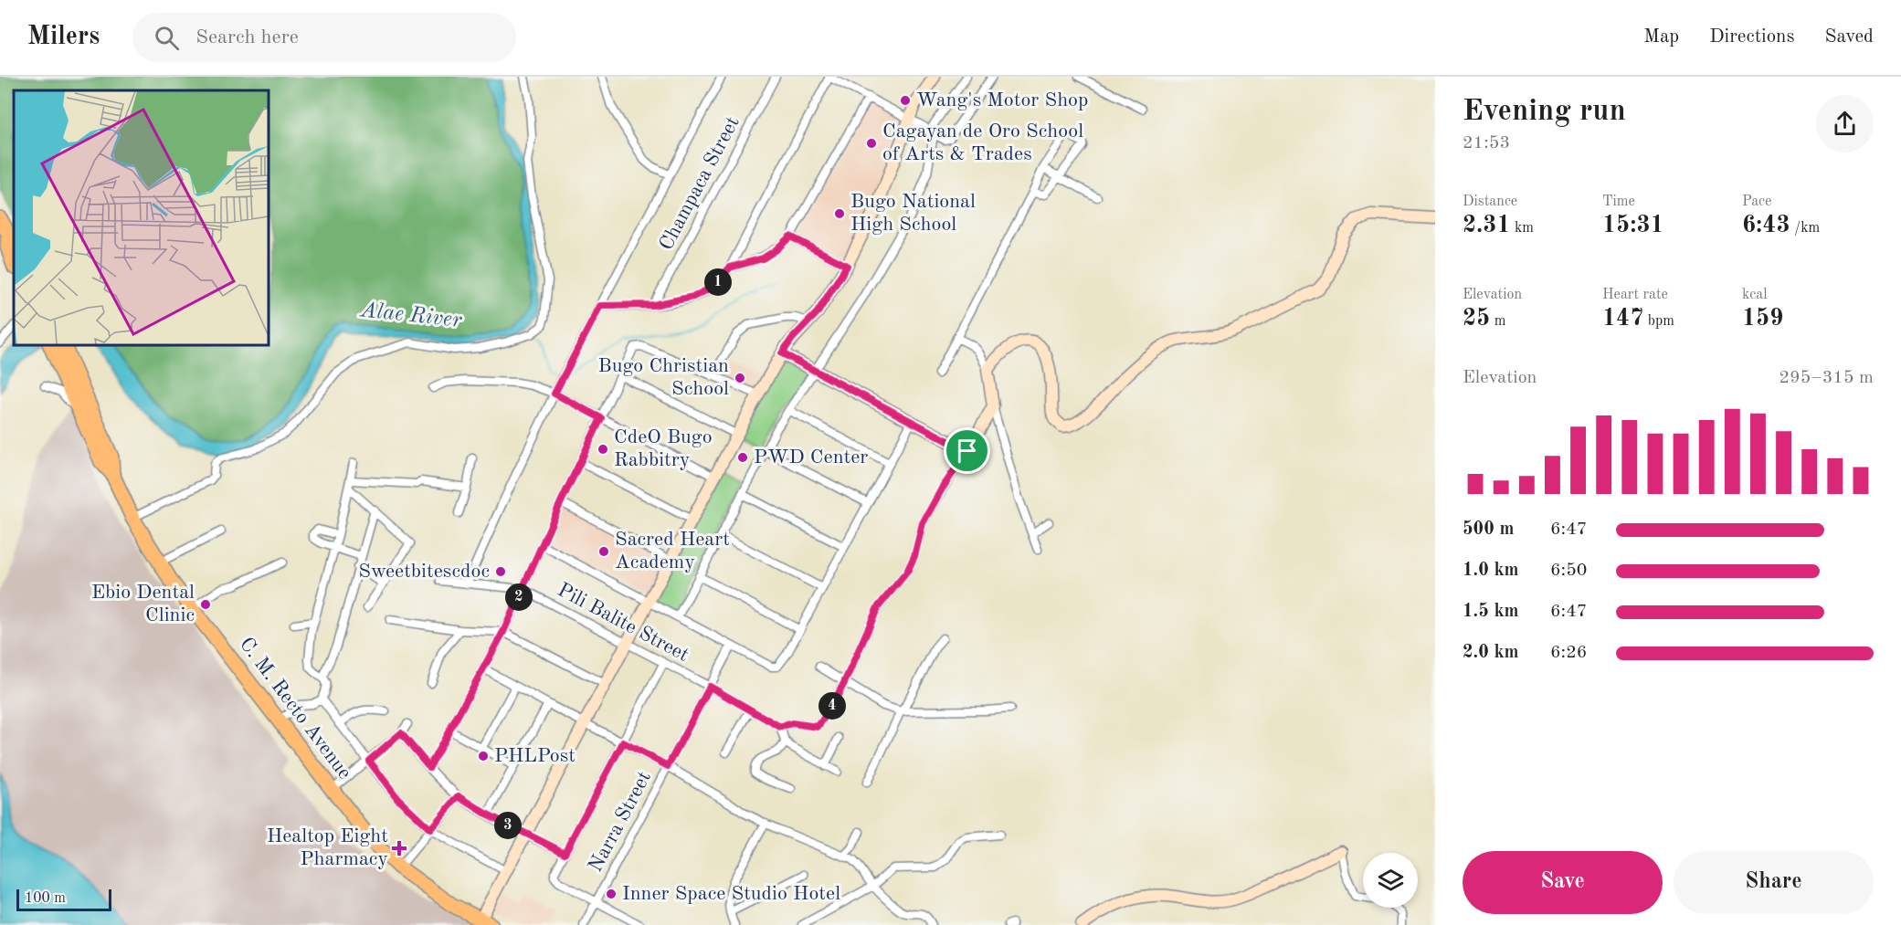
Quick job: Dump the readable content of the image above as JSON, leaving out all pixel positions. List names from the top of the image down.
{
  "streets": {
    "highway": ["C. M. Recto Avenue"],
    "street": ["Champaca Street", "Pili Balite Street", "Narra Street"]
  },
  "crossings": [
    ["Pili Balite Street", "Narra Street"]
  ],
  "water": ["Alae River"],
  "places": {
    "other": [
      "Wang's Motor Shop",
      "Cagayan de Oro School of Arts & Trades",
      "Bugo National High School",
      "Bugo Christian School",
      "CdeO Bugo Rabbitry",
      "PWD Center",
      "Sacred Heart Academy",
      "Sweetbitescdoc",
      "Ebio Dental Clinic",
      "PHLPost",
      "Inner Space Studio Hotel"
    ],
    "health": ["Healtop Eight Pharmacy"]
  },
  "scale_bar": "100 m",
  "page": {
    "header": "Milers",
    "search": "Search here",
    "nav": ["Map", "Directions", "Saved"],
    "heading": ["Evening run", "21:53"],
    "stats": [
      ["Distance", "2.31 km"],
      ["Time", "15:31"],
      ["Pace", "6:43 /km"],
      ["Elevation", "25 m"],
      ["Heart rate", "147 bpm"],
      ["kcal", "159"]
    ],
    "pins": [
      "1",
      "2",
      "4",
      "3"
    ],
    "chart": ["Elevation", "295–315 m"],
    "list": [
      {
        "name": "500 m",
        "note": "6:47"
      },
      {
        "name": "1.0 km",
        "note": "6:50"
      },
      {
        "name": "1.5 km",
        "note": "6:47"
      },
      {
        "name": "2.0 km",
        "note": "6:26"
      }
    ],
    "buttons": ["Save", "Share"],
    "scale": "100 m"
  }
}
